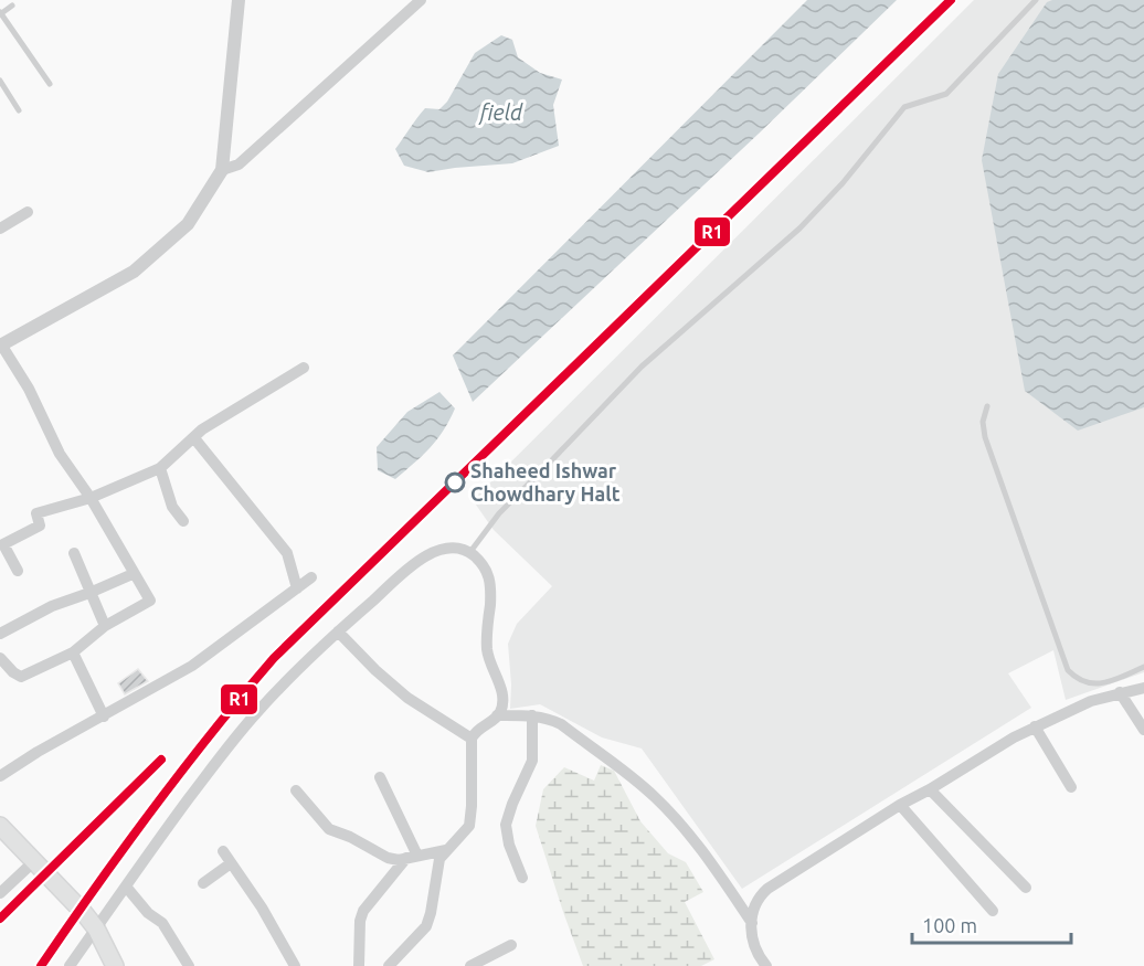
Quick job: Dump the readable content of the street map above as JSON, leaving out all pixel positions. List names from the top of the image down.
{
  "water": ["field"],
  "places": ["Shaheed Ishwar Chowdhary Halt"],
  "lines": ["transit line R1"],
  "scale_bar": "100 m"
}
